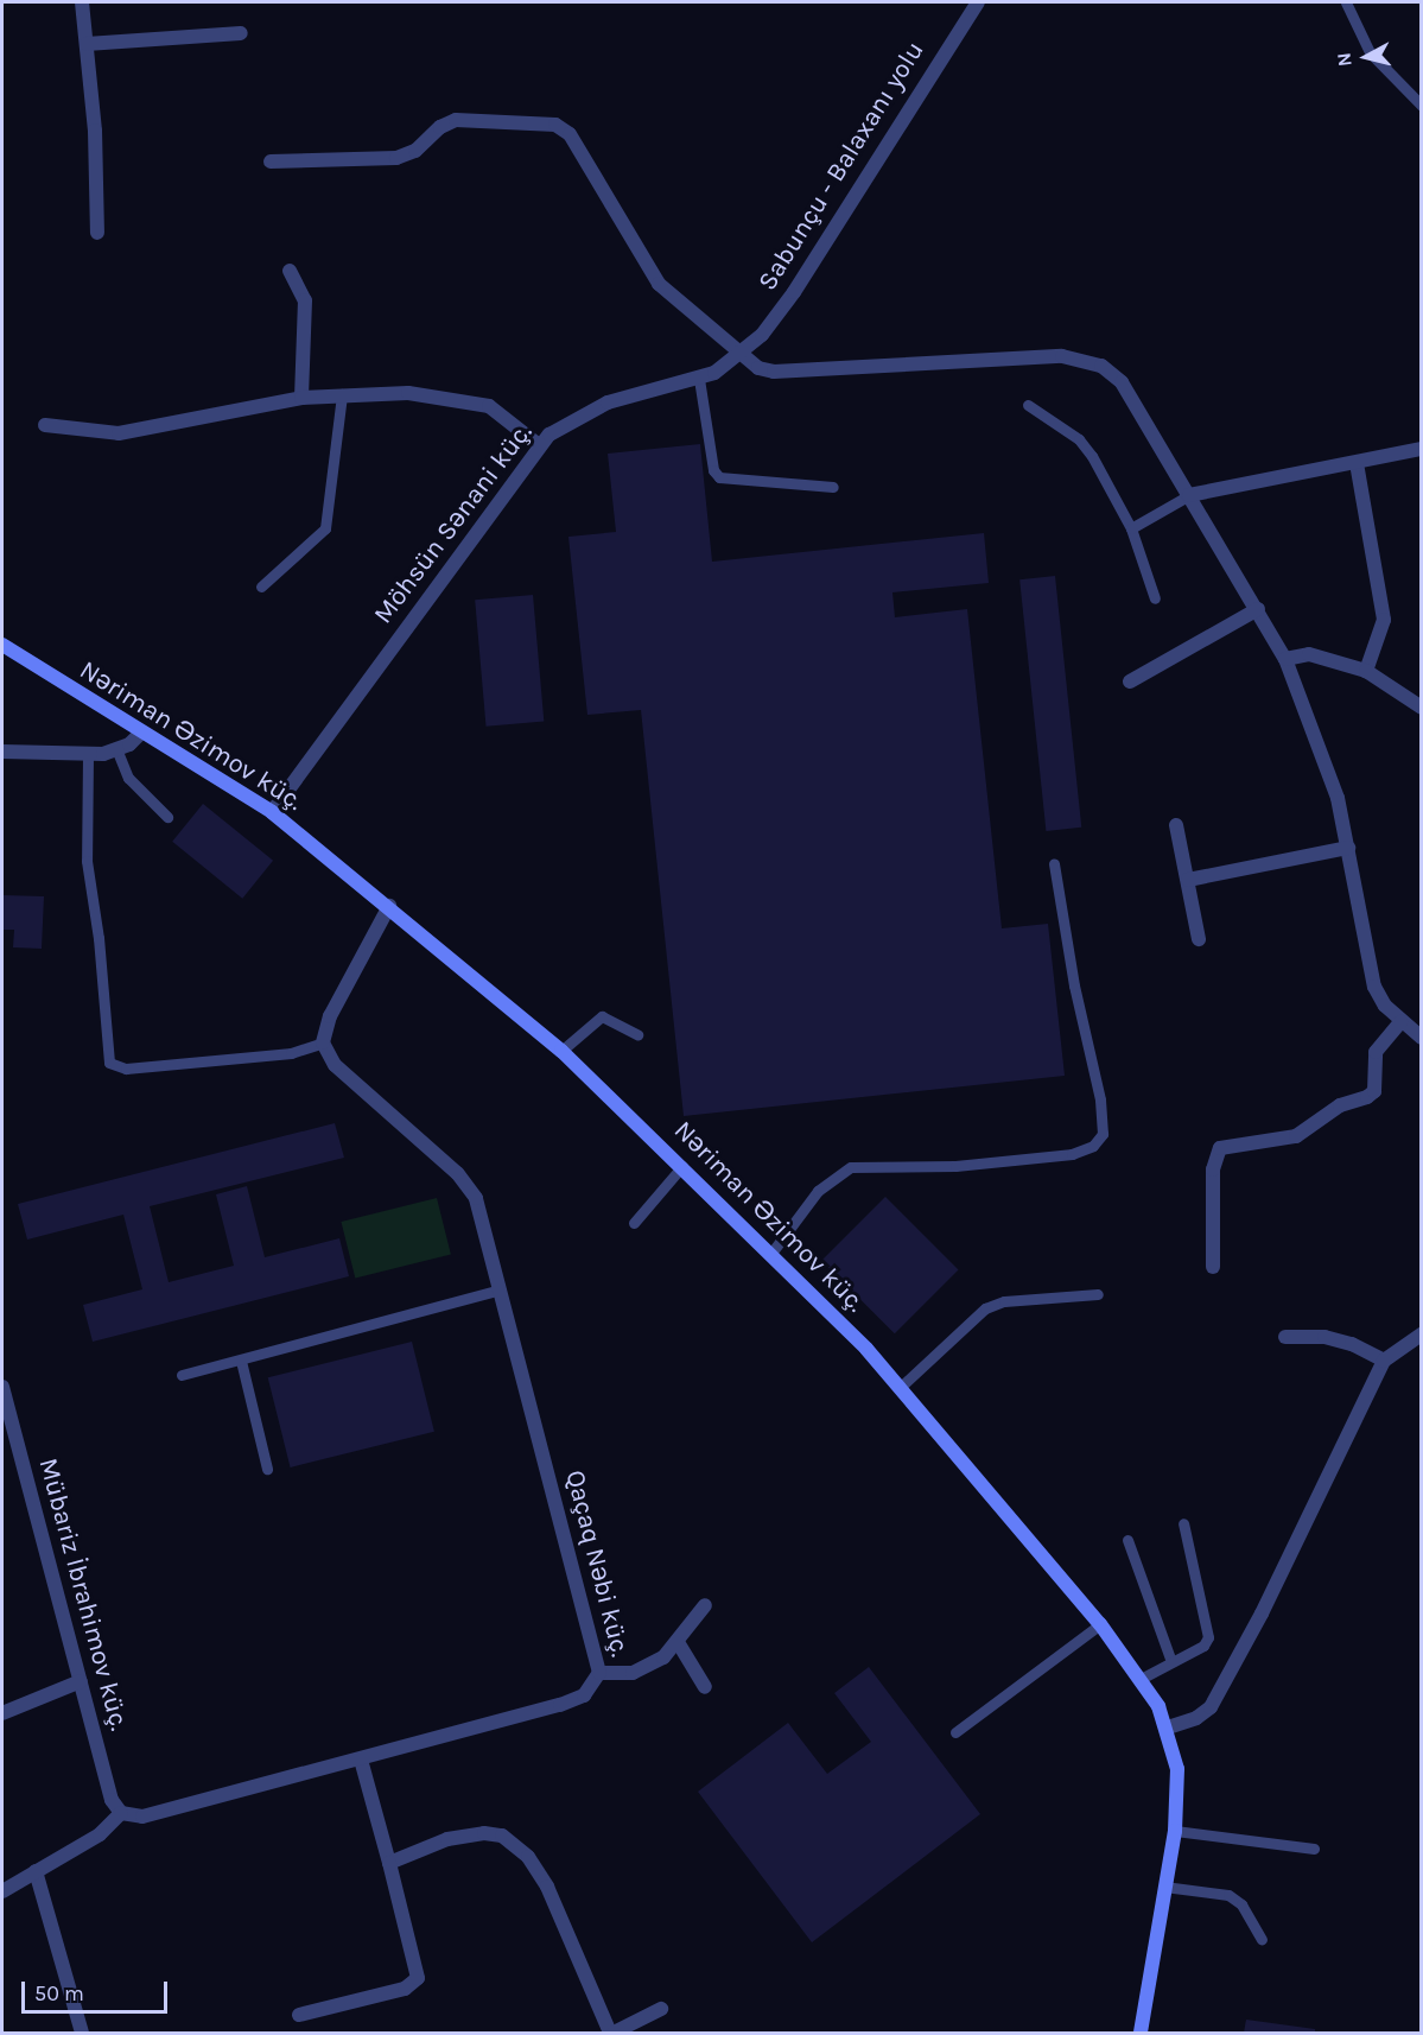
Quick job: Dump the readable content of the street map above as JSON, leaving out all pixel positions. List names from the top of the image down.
{
  "streets": {
    "main road": ["Nəriman Əzimov küç."],
    "street": [
      "Sabunçu - Balaxanı yolu",
      "Möhsün Sənani küç.",
      "Qaçaq Nəbi küç.",
      "Mübariz İbrahimov küç."
    ]
  },
  "crossings": [
    ["Sabunçu - Balaxanı yolu", "Möhsün Sənani küç."],
    ["Möhsün Sənani küç.", "Nəriman Əzimov küç."],
    ["Qaçaq Nəbi küç.", "Mübariz İbrahimov küç."]
  ],
  "scale_bar": "50 m",
  "north": "left"
}
